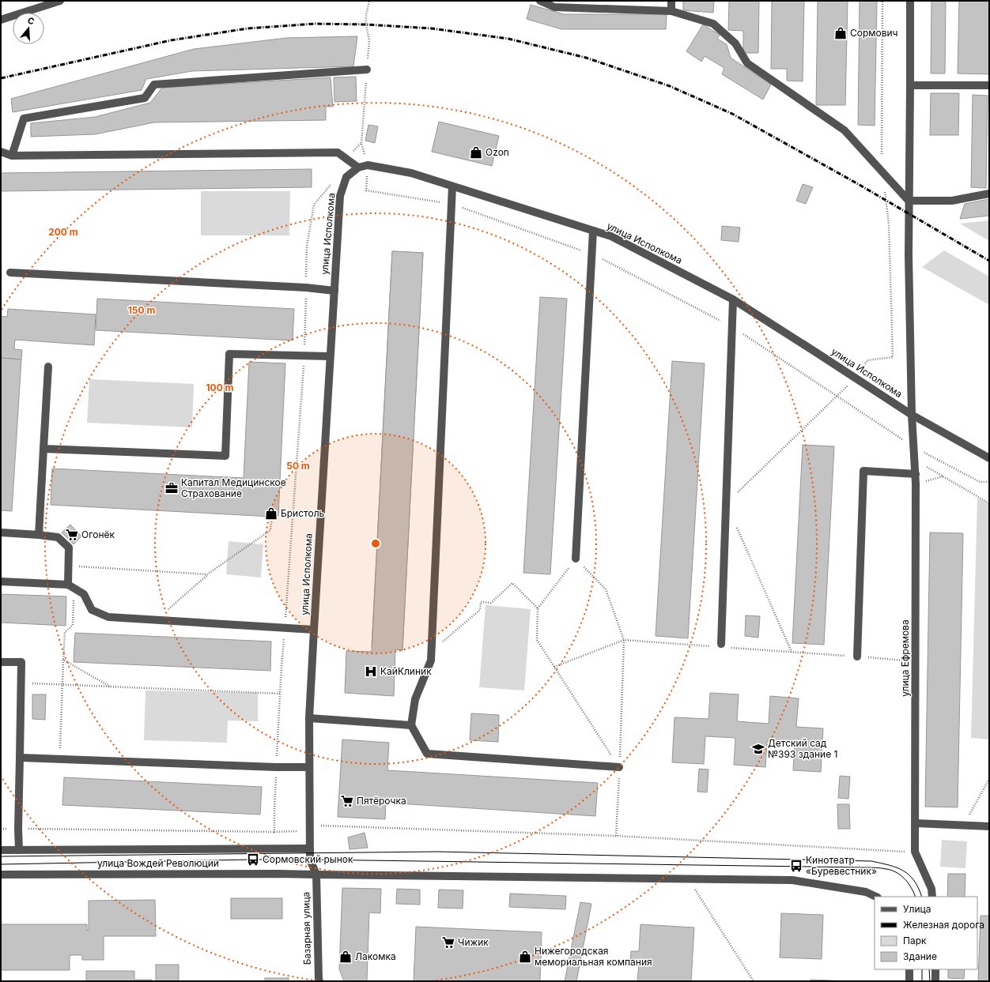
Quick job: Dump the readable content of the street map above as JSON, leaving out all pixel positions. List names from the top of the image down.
{
  "streets": {
    "street": [
      "улица Исполкома",
      "улица Ефремова",
      "улица Вождей Революции",
      "Базарная улица"
    ]
  },
  "crossings": [
    ["улица Исполкома", "улица Ефремова"],
    ["улица Исполкома", "улица Вождей Революции"],
    ["улица Исполкома", "Базарная улица"],
    ["улица Вождей Революции", "Базарная улица"]
  ],
  "places": {
    "shop": [
      "Сормович",
      "Ozon",
      "Бристоль",
      "Лакомка",
      "Нижегородская мемориальная компания"
    ],
    "office": ["Капитал Медицинское Страхование"],
    "supermarket": ["Огонёк", "Пятёрочка", "Чижик"],
    "hospital": ["КайКлиник"],
    "school or university": ["Детский сад №393 здание 1"],
    "bus stop": ["Сормовский рынок", "Кинотеатр «Буревестник»"]
  },
  "legend": [
    "Улица",
    "Железная дорога",
    "Парк",
    "Здание"
  ],
  "north": "top",
  "rings": [
    "200 m",
    "150 m",
    "100 m",
    "50 m"
  ]
}
